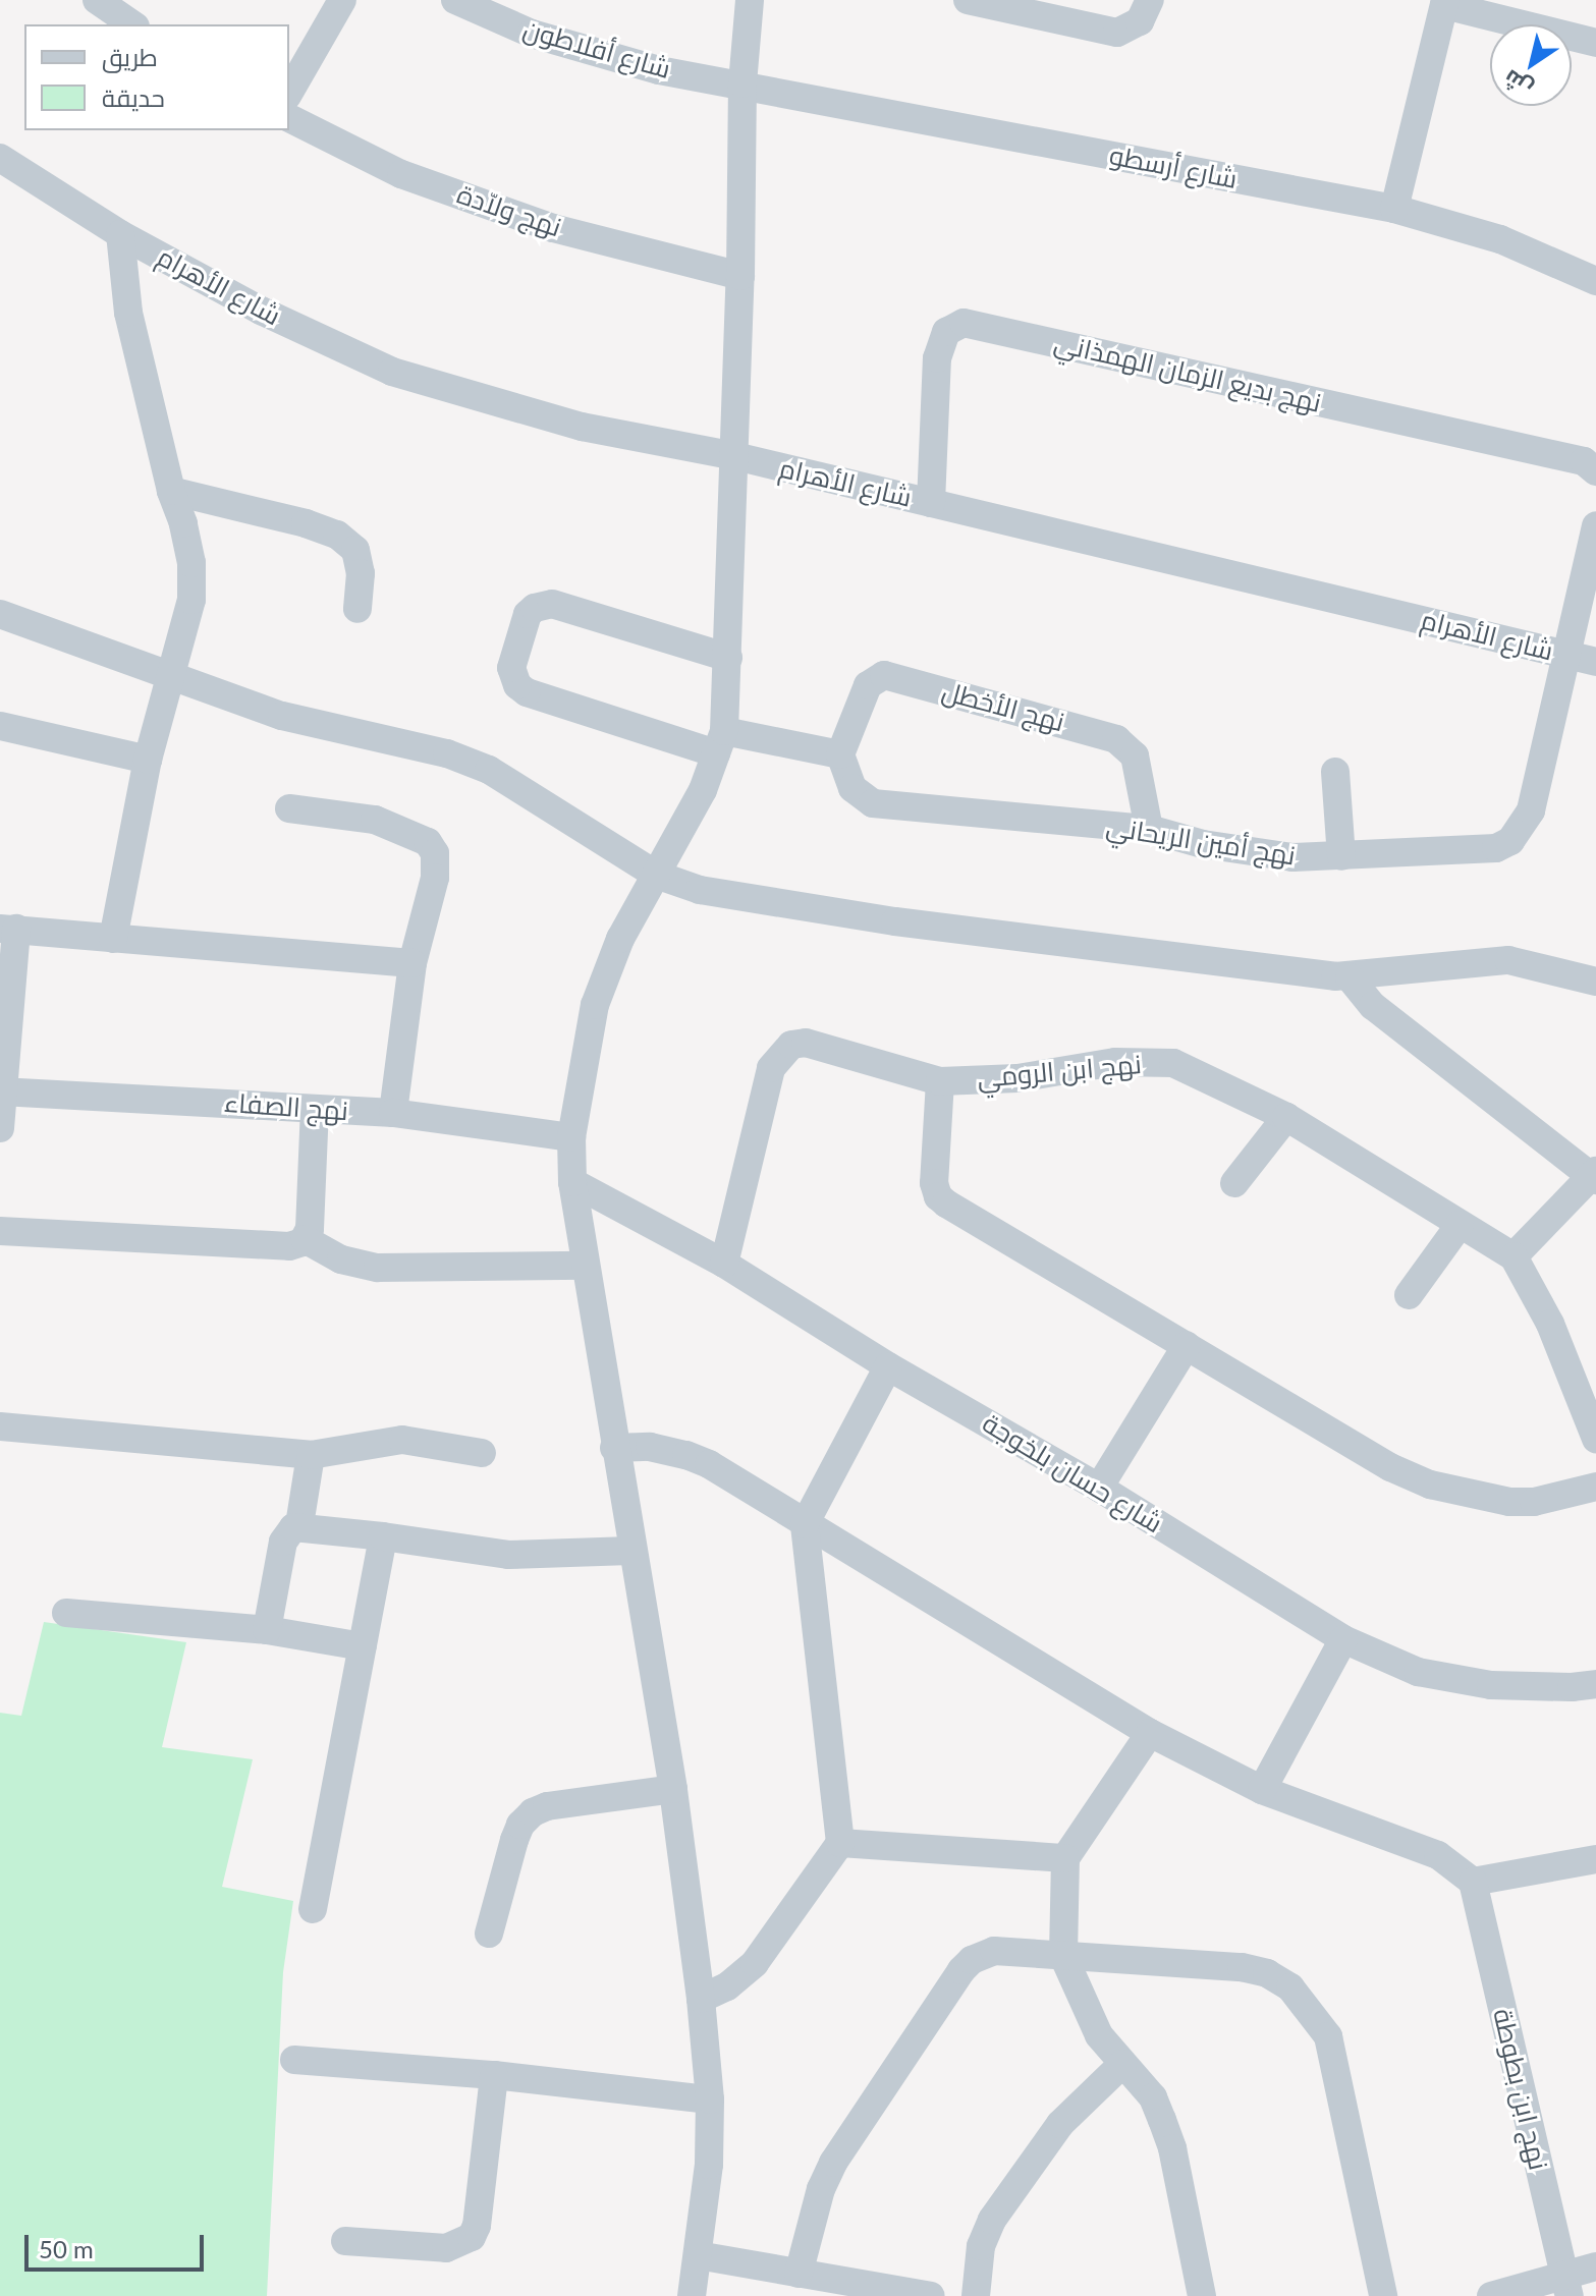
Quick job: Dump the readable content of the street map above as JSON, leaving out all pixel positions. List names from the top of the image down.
{
  "streets": {
    "street": [
      "شارع أفلاطون",
      "شارع أرسطو",
      "نهج ولاّدة",
      "شارع الأهرام",
      "نهج بديع الزمان الهمذاني",
      "نهج الأخطل",
      "نهج أمين الريحاني",
      "نهج ابن الرومي",
      "نهج الصفاء",
      "شارع حسان بلخوجة",
      "نهج ابن بطوطة"
    ]
  },
  "crossings": [
    ["شارع أفلاطون", "شارع أرسطو"],
    ["شارع الأهرام", "نهج بديع الزمان الهمذاني"],
    ["شارع الأهرام", "نهج أمين الريحاني"],
    ["نهج الأخطل", "نهج أمين الريحاني"],
    ["نهج ابن الرومي", "شارع حسان بلخوجة"]
  ],
  "legend": ["طريق", "حديقة"],
  "scale_bar": "50 m",
  "north": "bottom left"
}
